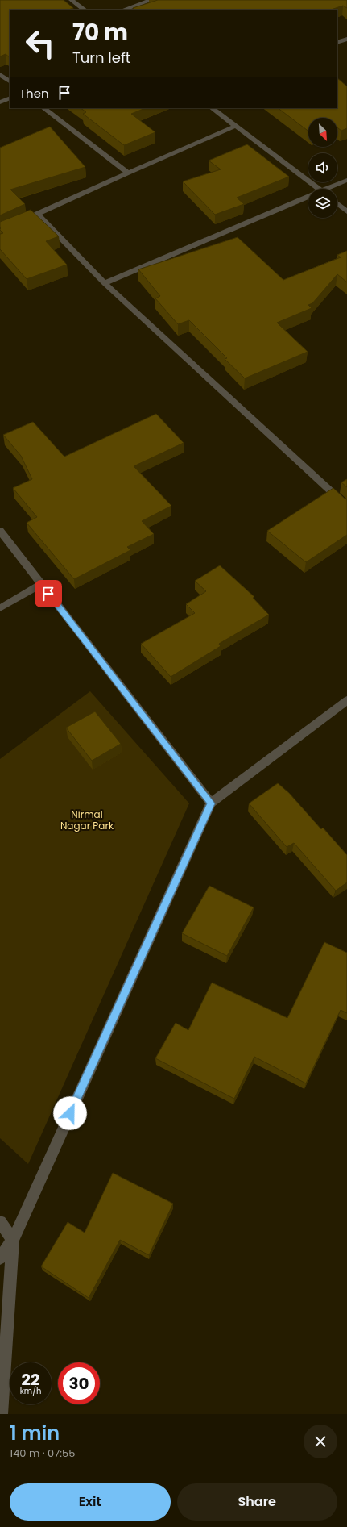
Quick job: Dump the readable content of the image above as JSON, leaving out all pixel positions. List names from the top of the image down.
{
  "parks": ["Nirmal Nagar Park"],
  "north": "bottom right",
  "page": {
    "turn": ["70 m", "Turn left"],
    "then": "Then",
    "speed": "22 km/h",
    "limit": "30",
    "heading": ["1 min", "140 m · 07:55"],
    "buttons": ["Exit", "Share"]
  }
}
